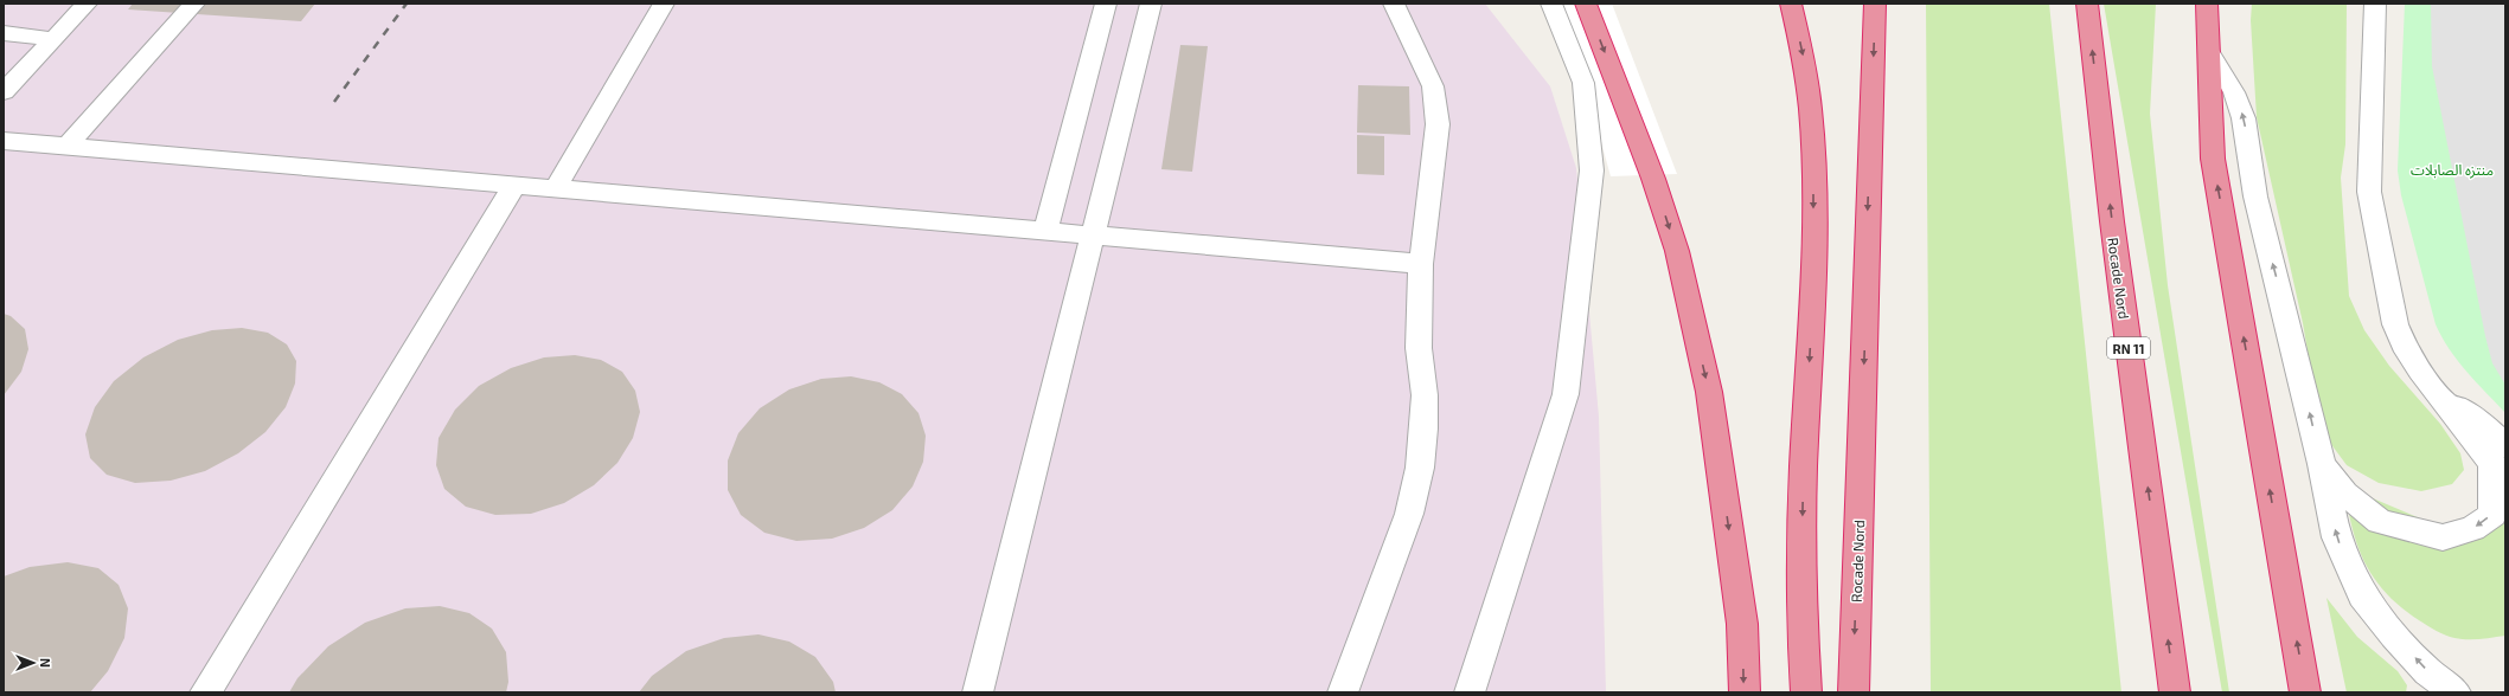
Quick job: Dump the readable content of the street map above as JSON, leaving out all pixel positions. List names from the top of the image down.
{
  "streets": {
    "highway": ["Rocade Nord", "RN 11"]
  },
  "parks": ["منتزه الصابلات"],
  "north": "right"
}
